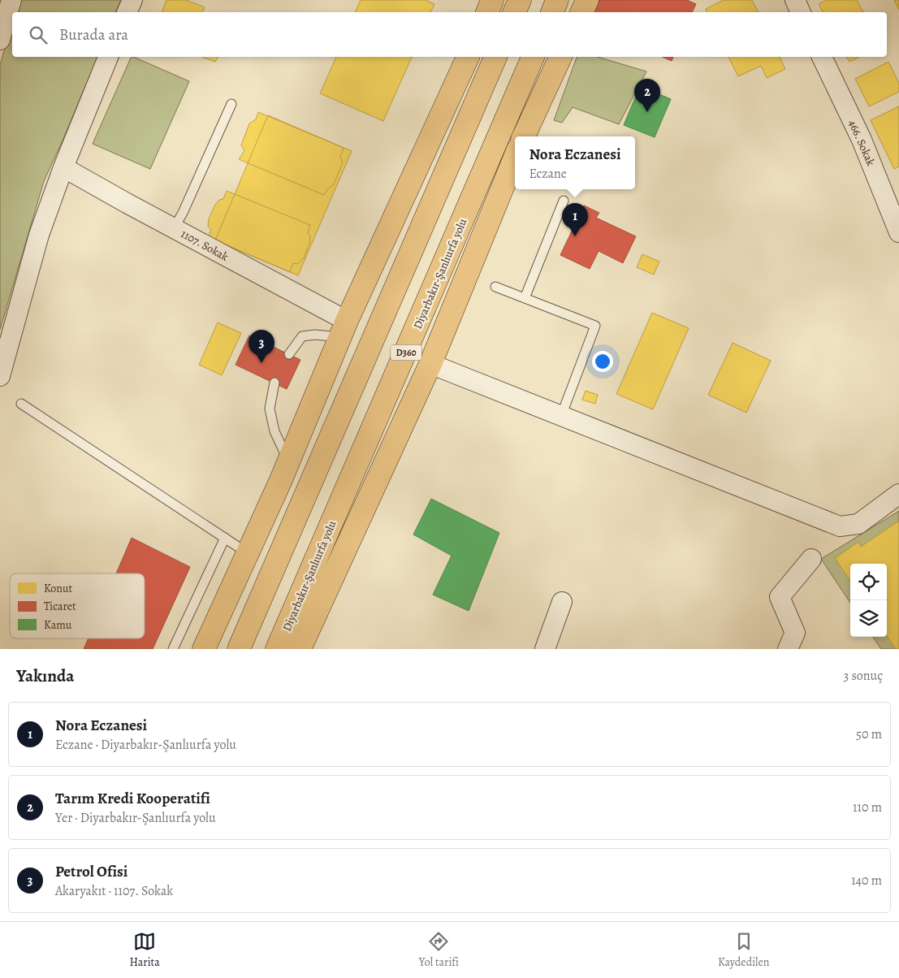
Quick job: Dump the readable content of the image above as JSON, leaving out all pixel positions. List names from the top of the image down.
{
  "streets": {
    "highway": ["Diyarbakır-Şanlıurfa yolu", "D360"],
    "street": ["466. Sokak", "1107. Sokak"]
  },
  "legend": ["Konut", "Ticaret", "Kamu"],
  "page": {
    "search": "Burada ara",
    "pins": ["2", "1", "3"],
    "popup": ["Nora Eczanesi", "Eczane"],
    "heading": ["Yakında", "3 sonuç"],
    "list": [
      {
        "mark": "1",
        "name": "Nora Eczanesi",
        "note": "Eczane · Diyarbakır-Şanlıurfa yolu",
        "value": "50 m"
      },
      {
        "mark": "2",
        "name": "Tarım Kredi Kooperatifi",
        "note": "Yer · Diyarbakır-Şanlıurfa yolu",
        "value": "110 m"
      },
      {
        "mark": "3",
        "name": "Petrol Ofisi",
        "note": "Akaryakıt · 1107. Sokak",
        "value": "140 m"
      }
    ],
    "nav": ["Harita", "Yol tarifi", "Kaydedilen"]
  }
}
